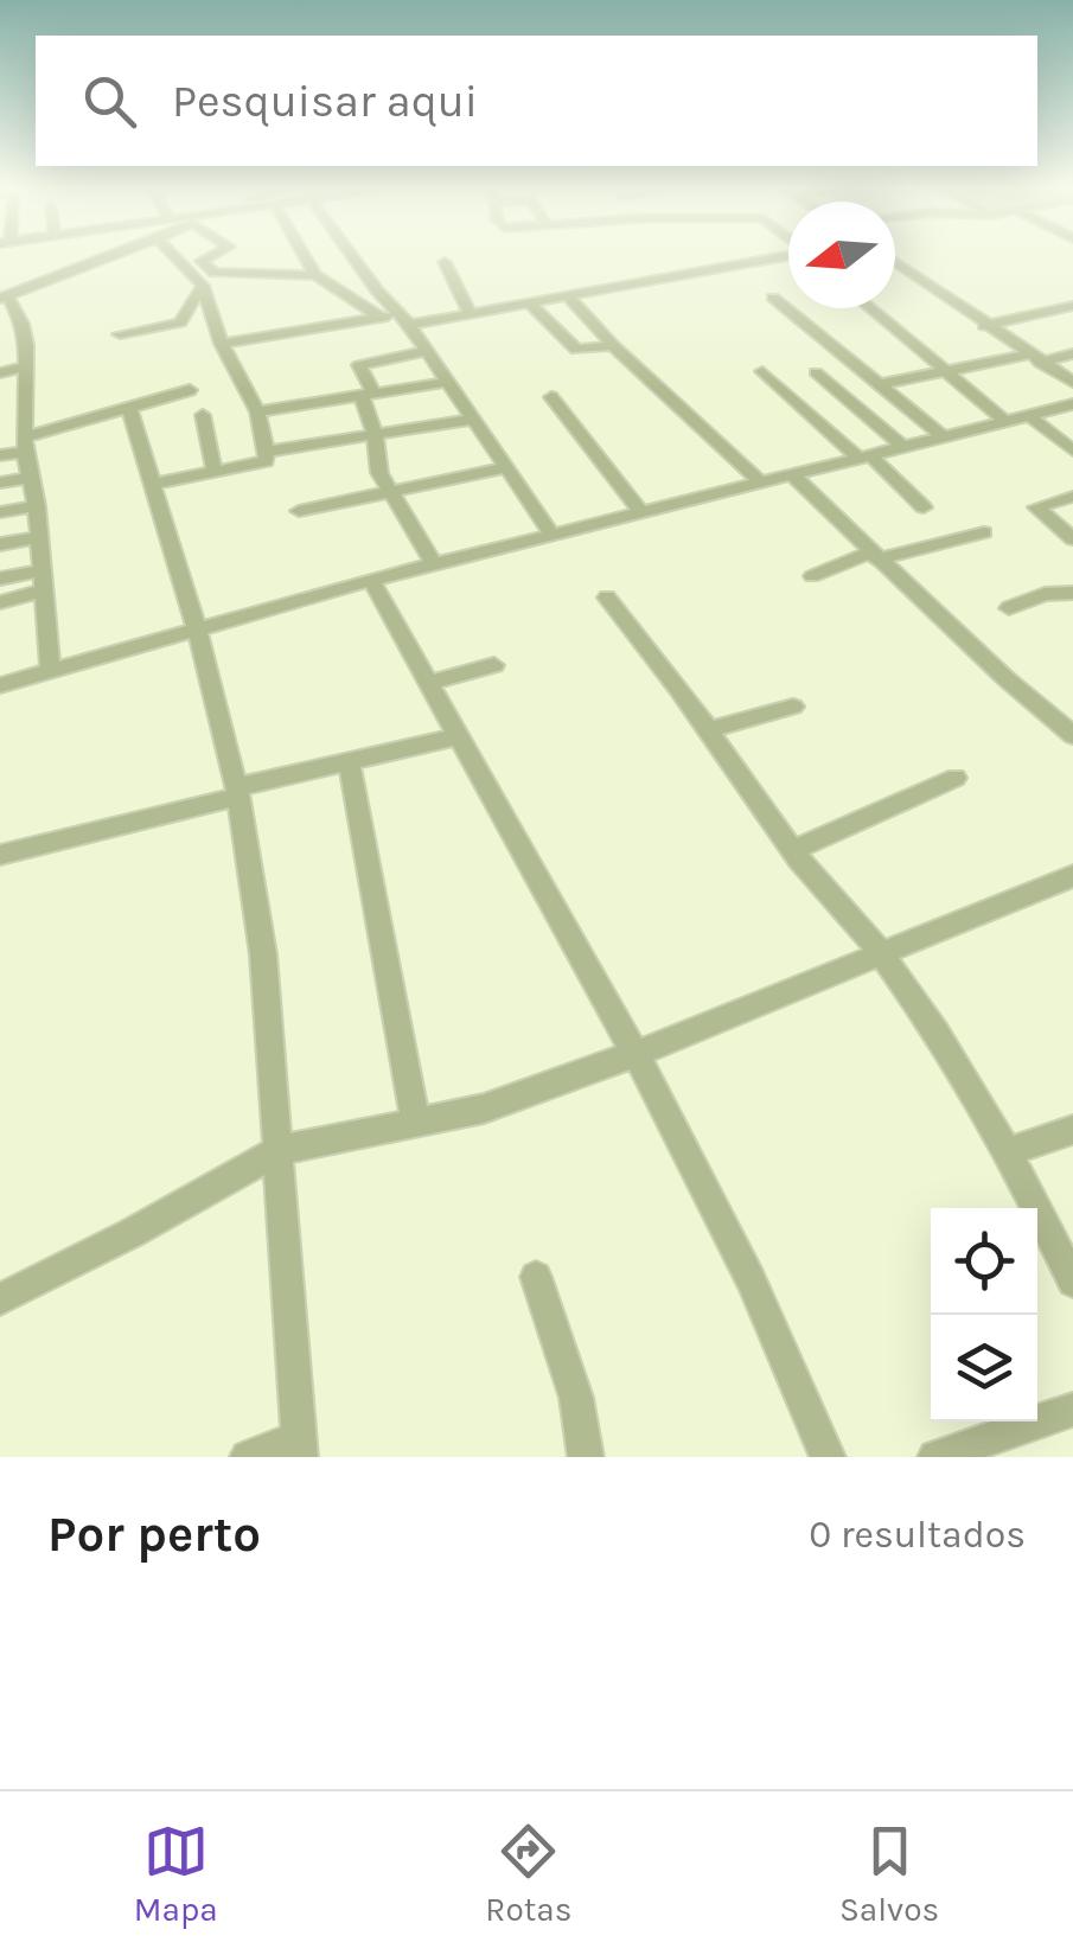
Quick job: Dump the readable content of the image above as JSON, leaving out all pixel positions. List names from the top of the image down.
{
  "north": "left",
  "page": {
    "search": "Pesquisar aqui",
    "heading": ["Por perto", "0 resultados"],
    "nav": ["Mapa", "Rotas", "Salvos"]
  }
}
